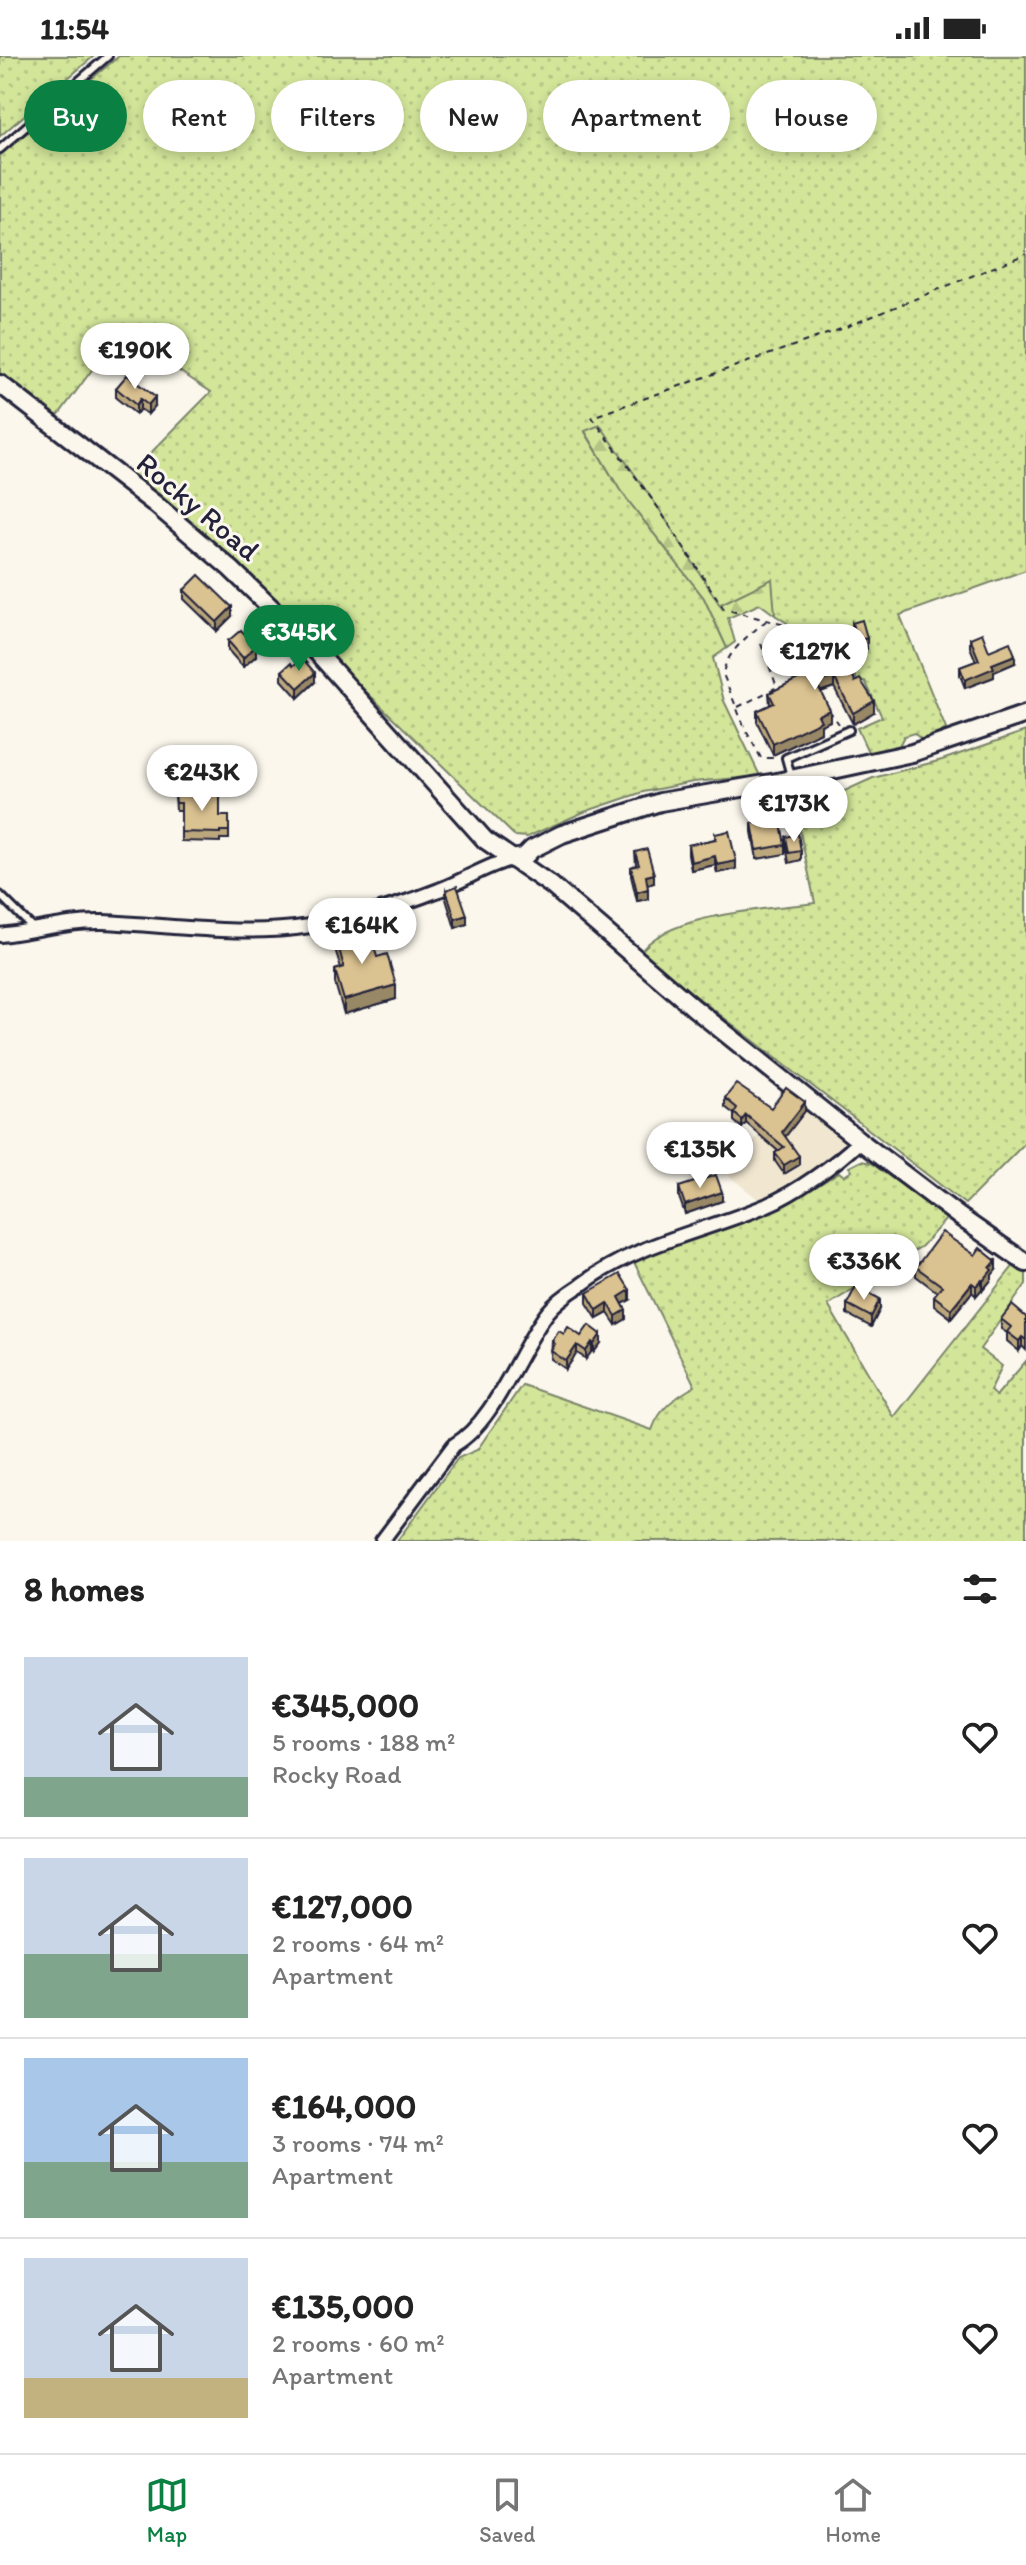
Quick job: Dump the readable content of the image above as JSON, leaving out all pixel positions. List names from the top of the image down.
{
  "streets": {
    "street": ["Rocky Road"]
  },
  "page": {
    "status": "11:54",
    "chip": [
      "Buy",
      "Rent",
      "Filters",
      "New",
      "Apartment",
      "House"
    ],
    "price": [
      "€190K",
      "€345K",
      "€127K",
      "€243K",
      "€173K",
      "€164K",
      "€135K",
      "€336K"
    ],
    "heading": "8 homes",
    "list": [
      {
        "name": "€345,000",
        "note": "5 rooms · 188 m² · Rocky Road"
      },
      {
        "name": "€127,000",
        "note": "2 rooms · 64 m² · Apartment"
      },
      {
        "name": "€164,000",
        "note": "3 rooms · 74 m² · Apartment"
      },
      {
        "name": "€135,000",
        "note": "2 rooms · 60 m² · Apartment"
      }
    ],
    "tabs": ["Map", "Saved", "Home"]
  }
}
